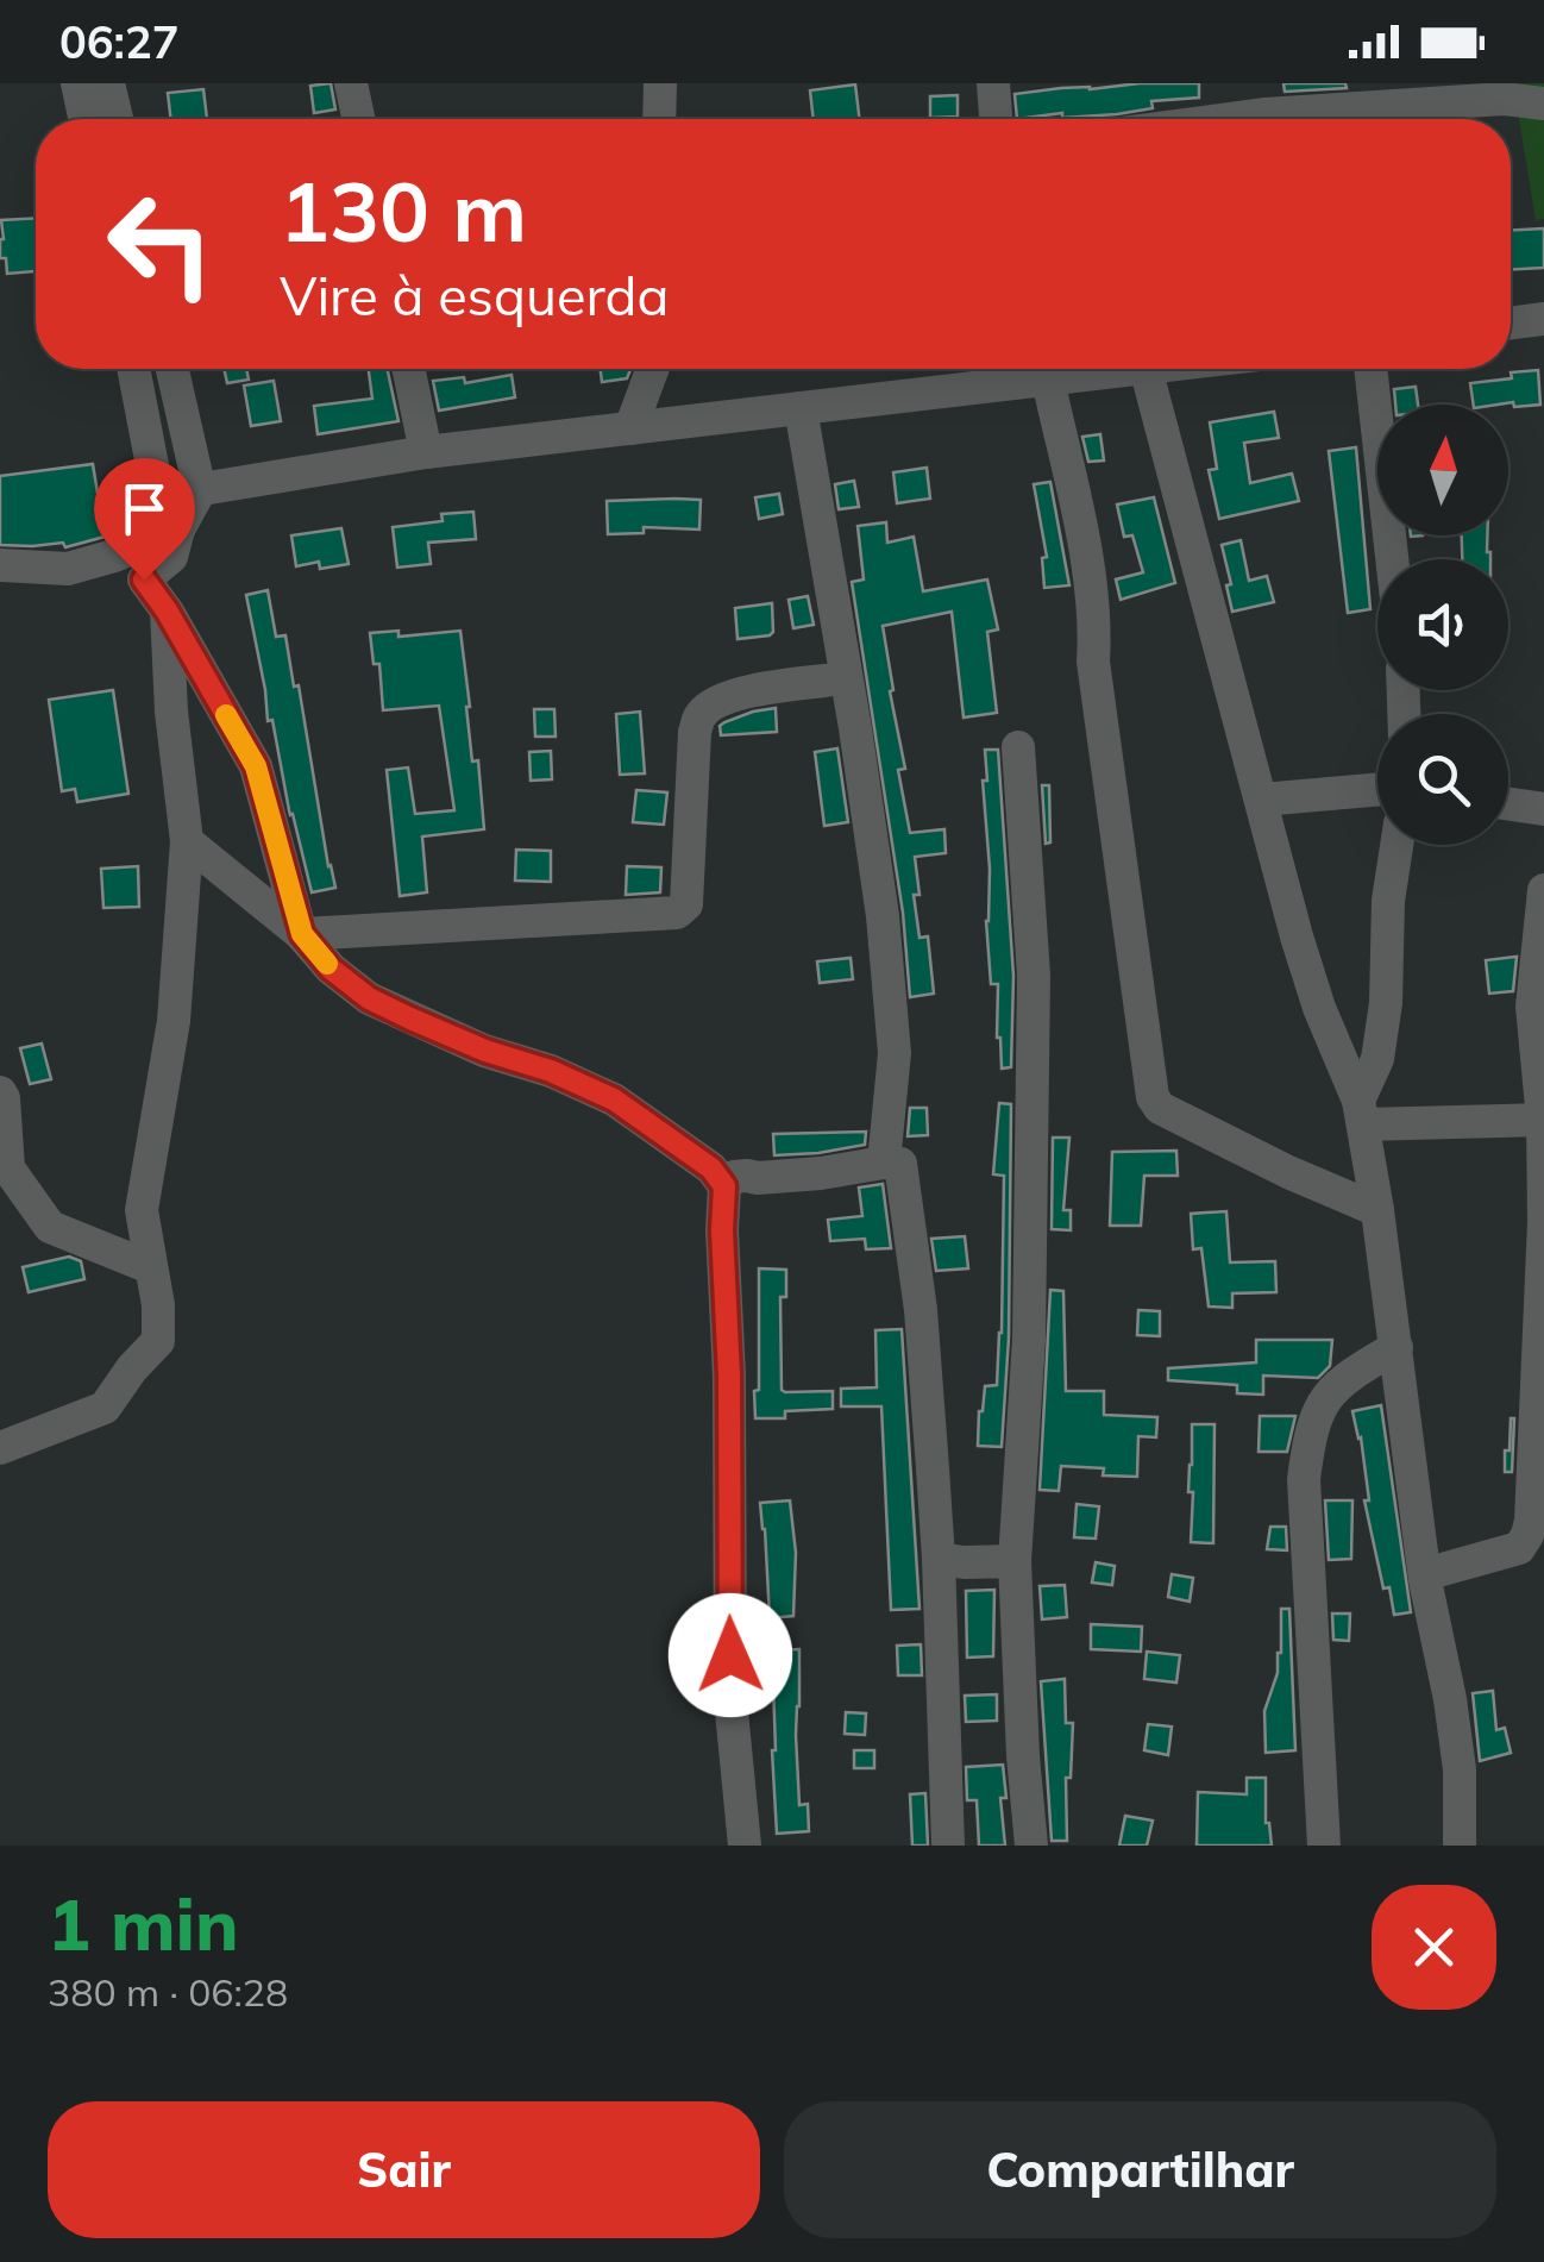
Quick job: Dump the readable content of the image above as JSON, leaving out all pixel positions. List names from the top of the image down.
{
  "north": "top",
  "page": {
    "status": "06:27",
    "turn": ["130 m", "Vire à esquerda"],
    "heading": ["1 min", "380 m · 06:28"],
    "buttons": ["Sair", "Compartilhar"]
  }
}
